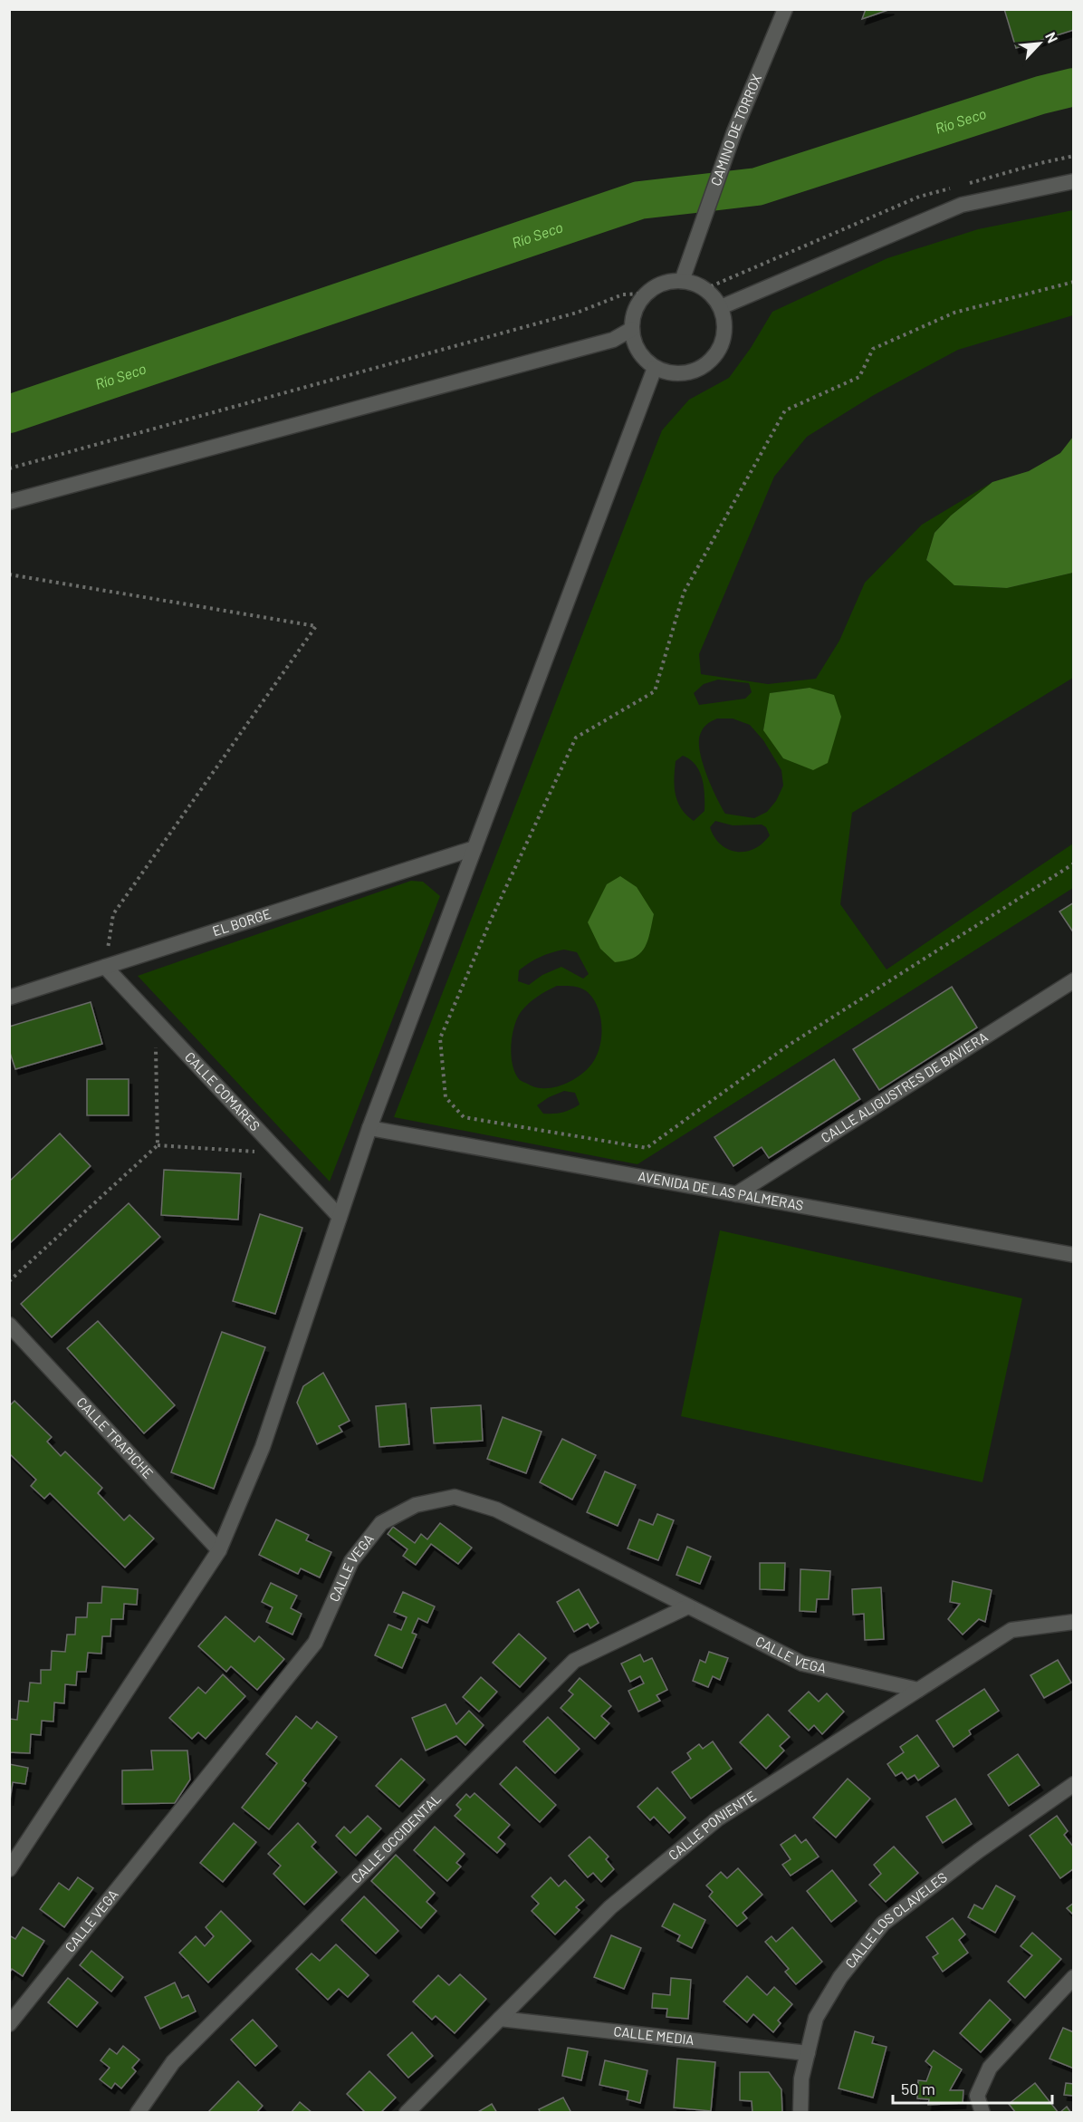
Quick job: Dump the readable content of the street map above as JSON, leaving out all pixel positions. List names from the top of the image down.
{
  "streets": {
    "street": [
      "CAMINO DE TORROX",
      "EL BORGE",
      "CALLE ALIGUSTRES DE BAVIERA",
      "CALLE COMARES",
      "AVENIDA DE LAS PALMERAS",
      "CALLE TRAPICHE",
      "CALLE VEGA",
      "CALLE PONIENTE",
      "CALLE OCCIDENTAL",
      "CALLE LOS CLAVELES",
      "CALLE MEDIA"
    ]
  },
  "crossings": [
    ["EL BORGE", "CALLE COMARES"],
    ["CALLE ALIGUSTRES DE BAVIERA", "AVENIDA DE LAS PALMERAS"],
    ["CALLE VEGA", "CALLE PONIENTE"],
    ["CALLE VEGA", "CALLE OCCIDENTAL"],
    ["CALLE PONIENTE", "CALLE MEDIA"],
    ["CALLE LOS CLAVELES", "CALLE MEDIA"]
  ],
  "water": ["Río Seco"],
  "scale_bar": "50 m",
  "north": "top right"
}
